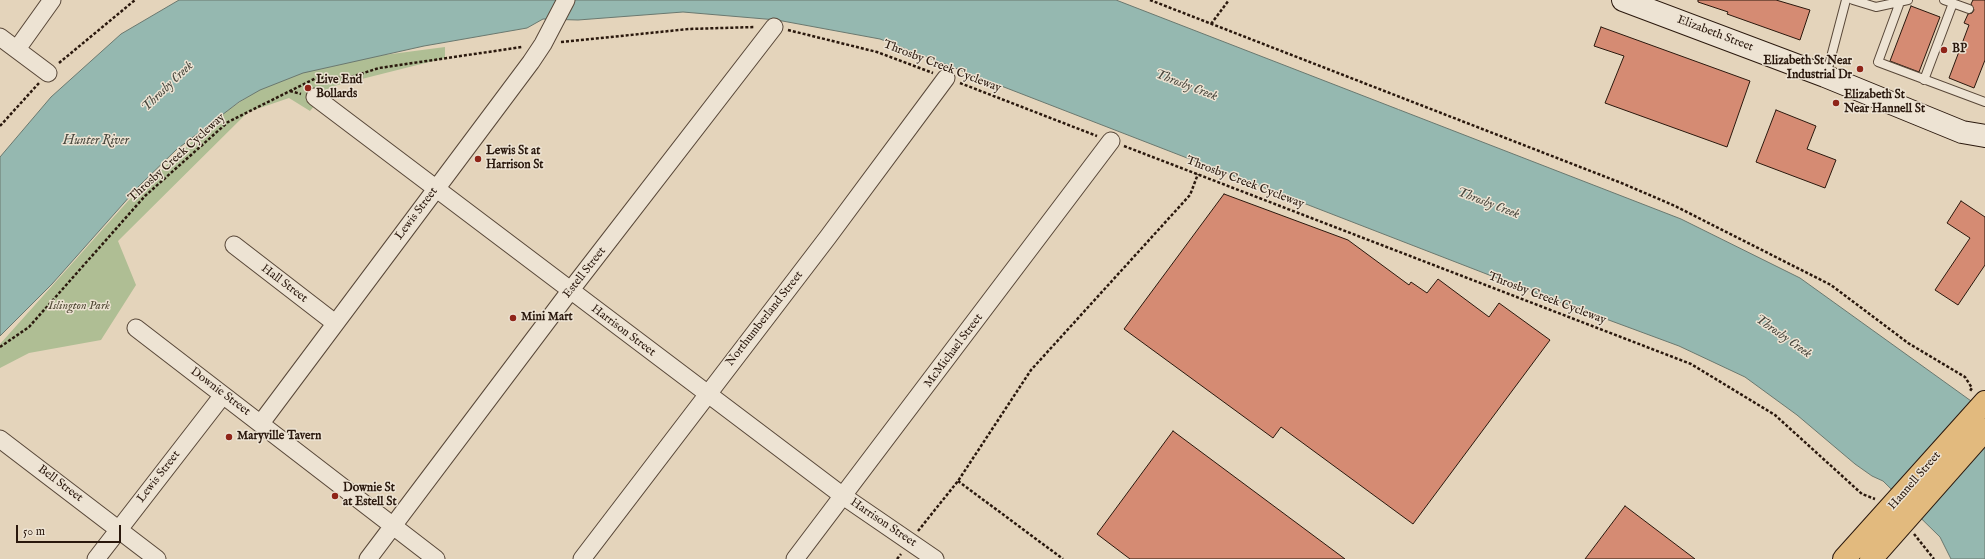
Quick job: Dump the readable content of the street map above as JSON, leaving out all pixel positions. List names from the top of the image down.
{
  "streets": {
    "highway": ["Hannell Street"],
    "main road": ["Elizabeth Street"],
    "street": [
      "Lewis Street",
      "Estell Street",
      "Hall Street",
      "Northumberland Street",
      "Harrison Street",
      "McMichael Street",
      "Downie Street",
      "Bell Street"
    ],
    "path": ["Throsby Creek Cycleway"]
  },
  "crossings": [
    ["Throsby Creek Cycleway", "Estell Street"],
    ["Throsby Creek Cycleway", "Northumberland Street"],
    ["Throsby Creek Cycleway", "McMichael Street"],
    ["Throsby Creek Cycleway", "Hannell Street"],
    ["Lewis Street", "Hall Street"],
    ["Lewis Street", "Harrison Street"],
    ["Lewis Street", "Downie Street"],
    ["Lewis Street", "Bell Street"],
    ["Estell Street", "Harrison Street"],
    ["Estell Street", "Downie Street"],
    ["Northumberland Street", "Harrison Street"],
    ["Harrison Street", "McMichael Street"]
  ],
  "water": ["Throsby Creek", "Hunter River"],
  "parks": ["Islington Park"],
  "places": [
    "BP",
    "Elizabeth St Near Industrial Dr",
    "Live End Bollards",
    "Elizabeth St Near Hannell St",
    "Lewis St at Harrison St",
    "Mini Mart",
    "Maryville Tavern",
    "Downie St at Estell St"
  ],
  "scale_bar": "50 m"
}
